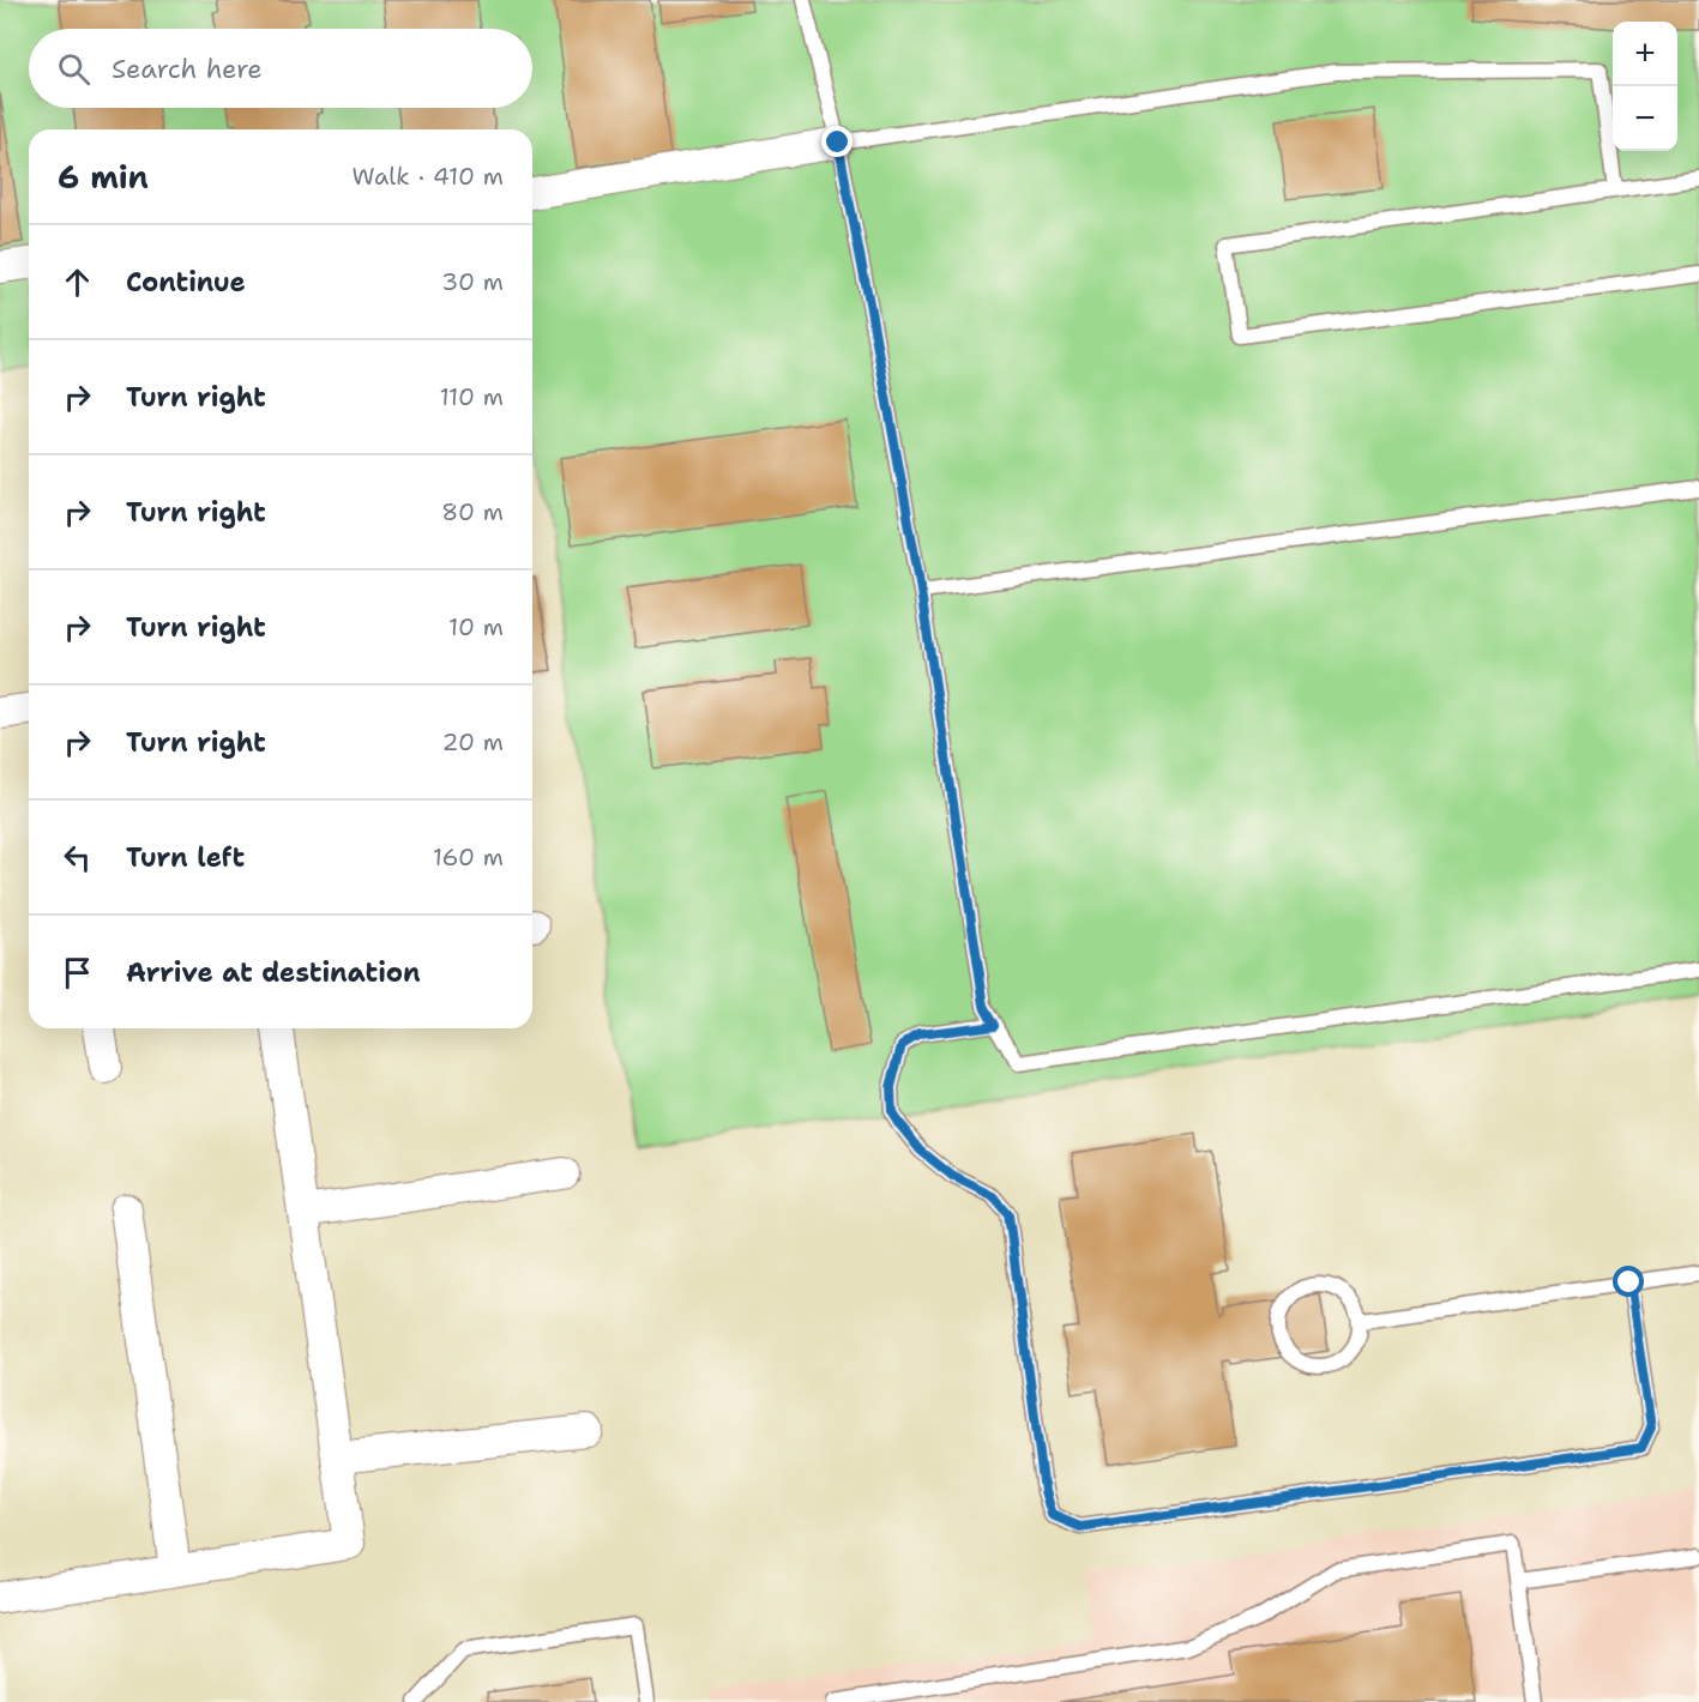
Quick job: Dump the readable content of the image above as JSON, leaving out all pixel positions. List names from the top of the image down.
{
  "page": {
    "map_buttons": ["+", "−"],
    "search": "Search here",
    "heading": ["6 min", "Walk · 410 m"],
    "list": [
      ["Continue", "30 m"],
      ["Turn right", "110 m"],
      ["Turn right", "80 m"],
      ["Turn right", "10 m"],
      ["Turn right", "20 m"],
      ["Turn left", "160 m"],
      "Arrive at destination"
    ]
  }
}
